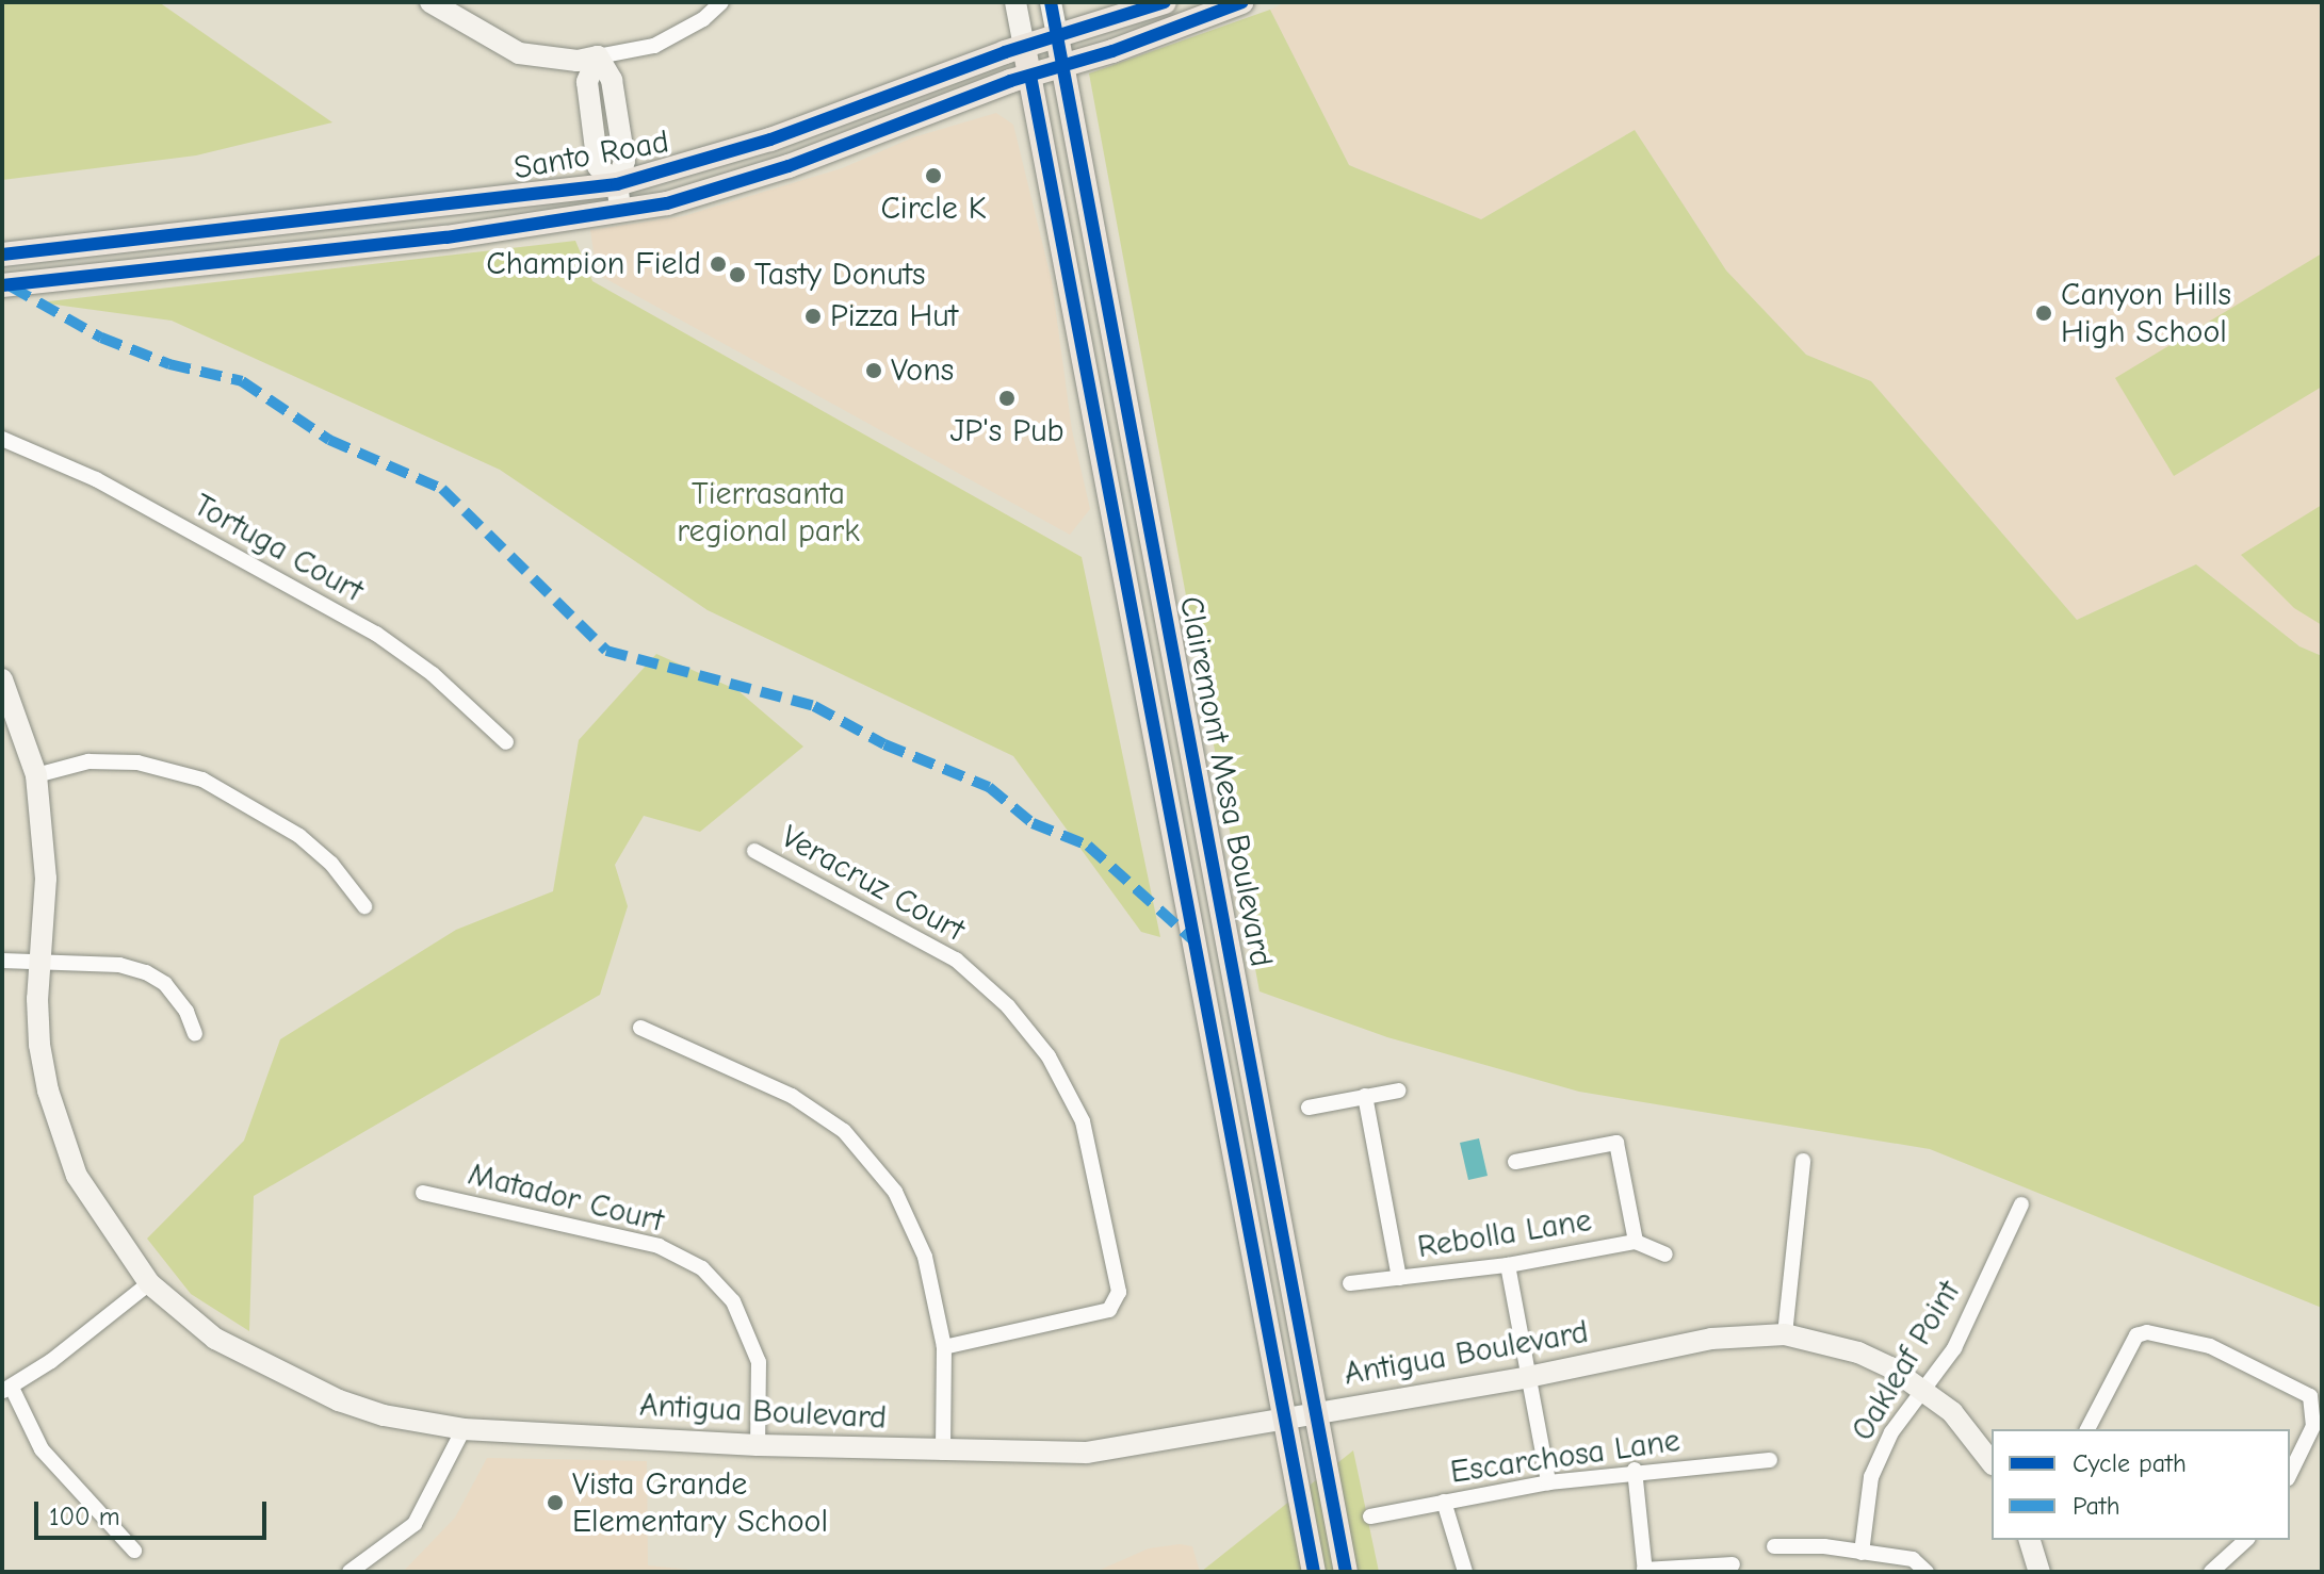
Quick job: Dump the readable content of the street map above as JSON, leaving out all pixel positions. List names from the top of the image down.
{
  "streets": {
    "main road": ["Santo Road", "Clairemont Mesa Boulevard"],
    "street": [
      "Tortuga Court",
      "Veracruz Court",
      "Matador Court",
      "Rebolla Lane",
      "Antigua Boulevard",
      "Oakleaf Point",
      "Escarchosa Lane"
    ]
  },
  "crossings": [
    ["Santo Road", "Clairemont Mesa Boulevard"],
    ["Clairemont Mesa Boulevard", "Antigua Boulevard"],
    ["Matador Court", "Antigua Boulevard"],
    ["Antigua Boulevard", "Oakleaf Point"]
  ],
  "parks": ["Tierrasanta regional park"],
  "places": [
    "Circle K",
    "Champion Field",
    "Tasty Donuts",
    "Canyon Hills High School",
    "Pizza Hut",
    "Vons",
    "JP's Pub",
    "Vista Grande Elementary School"
  ],
  "legend": ["Cycle path", "Path"],
  "scale_bar": "100 m"
}
